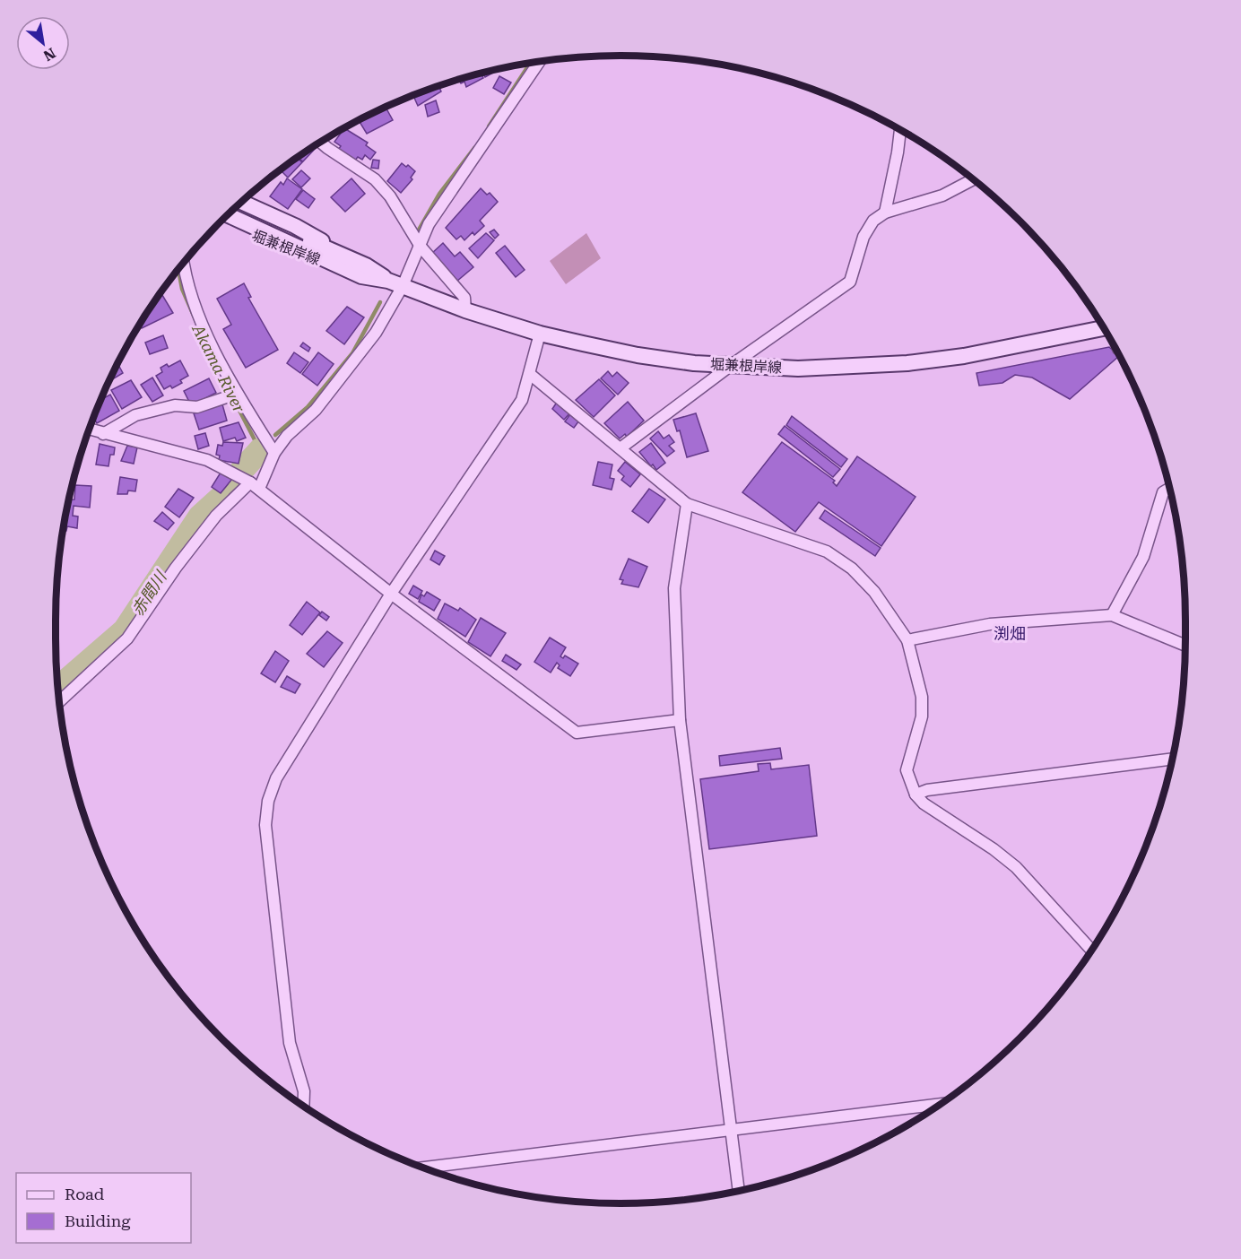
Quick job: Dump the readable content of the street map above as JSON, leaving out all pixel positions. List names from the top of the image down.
{
  "streets": {
    "main road": ["堀兼根岸線"]
  },
  "districts": ["渕畑"],
  "water": ["Akama River", "赤間川"],
  "legend": ["Road", "Building"],
  "north": "bottom right"
}
